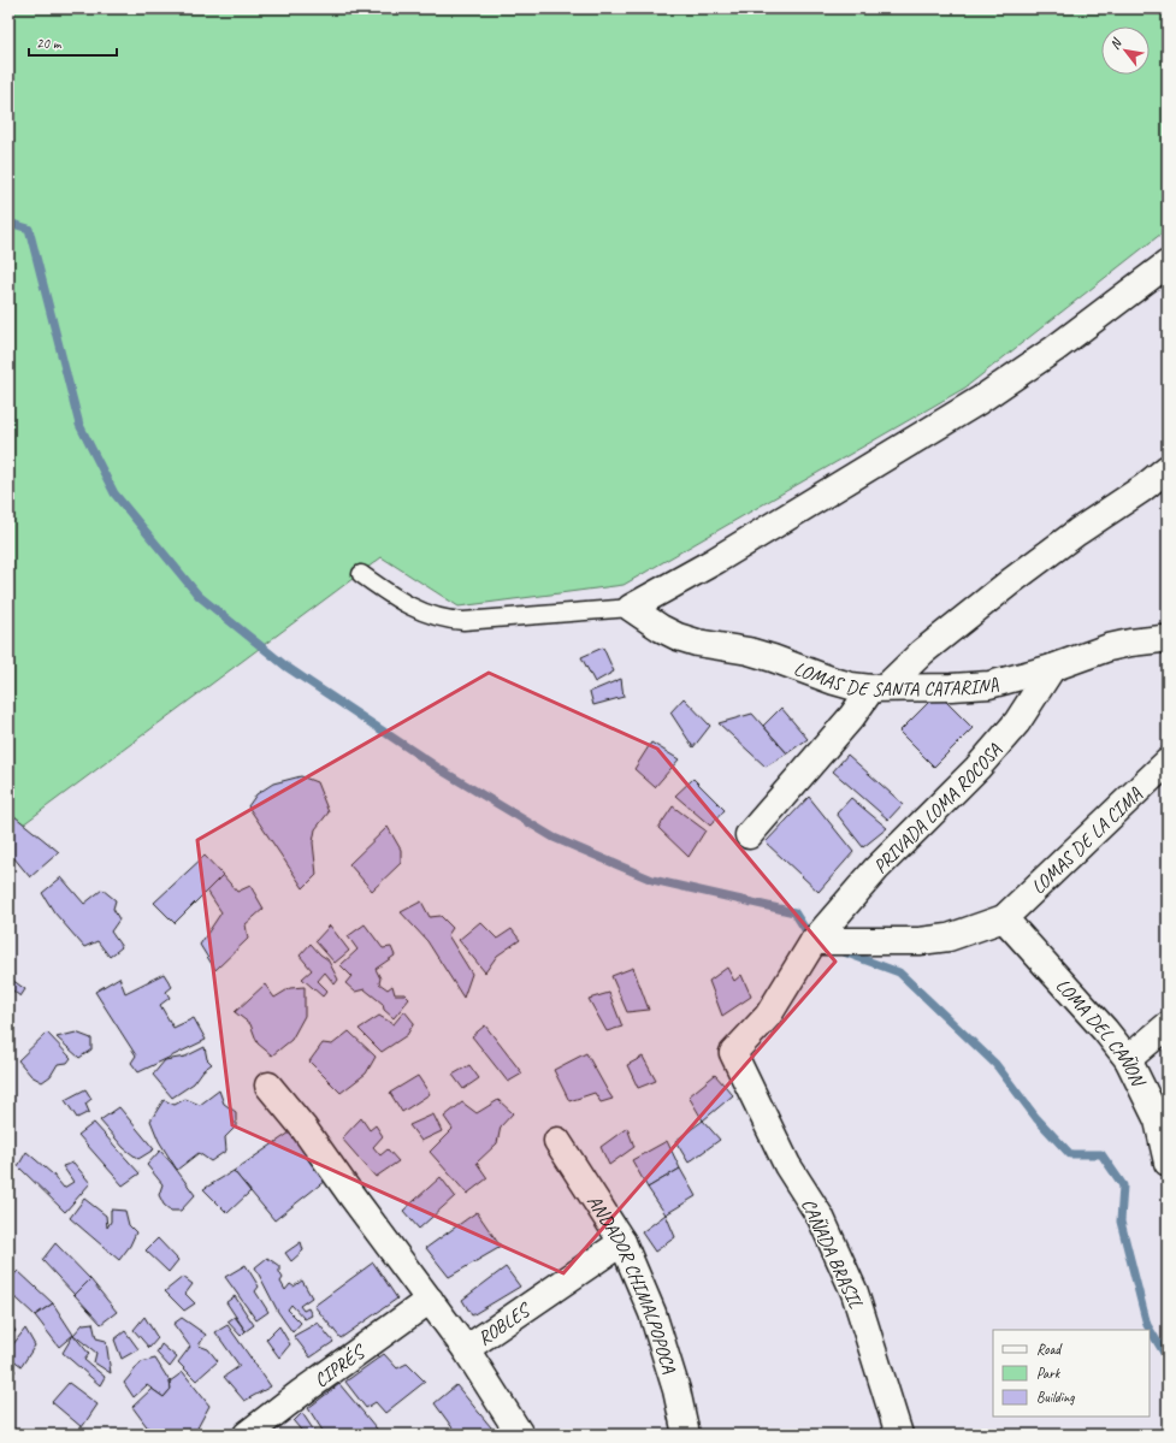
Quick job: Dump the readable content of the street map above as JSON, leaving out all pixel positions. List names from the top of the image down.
{
  "streets": {
    "street": [
      "LOMAS DE SANTA CATARINA",
      "PRIVADA LOMA ROCOSA",
      "LOMAS DE LA CIMA",
      "LOMA DEL CAÑON",
      "CAÑADA BRASIL",
      "ANDADOR CHIMALPOPOCA",
      "ROBLES",
      "CIPRÉS"
    ]
  },
  "crossings": [
    ["LOMAS DE SANTA CATARINA", "PRIVADA LOMA ROCOSA"],
    ["PRIVADA LOMA ROCOSA", "CAÑADA BRASIL"],
    ["LOMAS DE LA CIMA", "LOMA DEL CAÑON"],
    ["ANDADOR CHIMALPOPOCA", "ROBLES"]
  ],
  "legend": ["Road", "Park", "Building"],
  "scale_bar": "20 m",
  "north": "top left"
}
